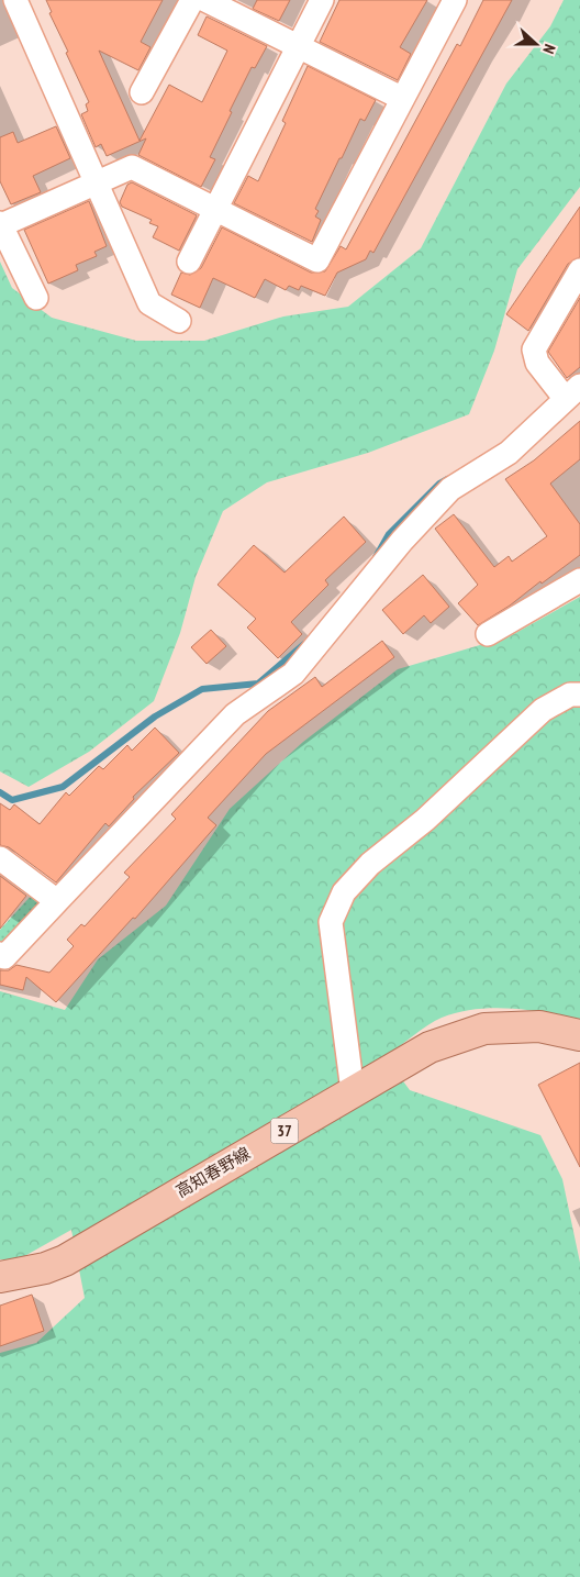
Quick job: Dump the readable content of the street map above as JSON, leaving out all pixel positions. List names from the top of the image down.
{
  "streets": {
    "main road": ["37", "高知春野線"]
  },
  "north": "right"
}
